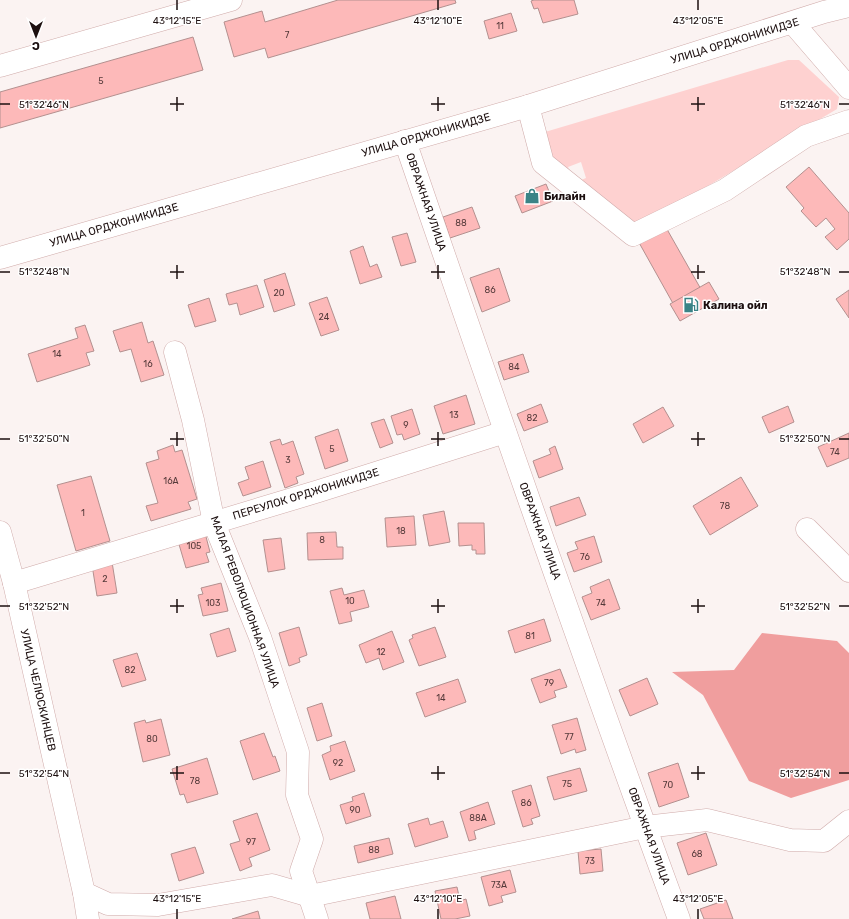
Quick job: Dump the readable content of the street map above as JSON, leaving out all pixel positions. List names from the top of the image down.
{
  "streets": {
    "street": [
      "УЛИЦА ОРДЖОНИКИДЗЕ",
      "ОВРАЖНАЯ УЛИЦА",
      "ПЕРЕУЛОК ОРДЖОНИКИДЗЕ",
      "МАЛАЯ РЕВОЛЮЦИОННАЯ УЛИЦА",
      "УЛИЦА ЧЕЛЮСКИНЦЕВ"
    ]
  },
  "crossings": [
    ["УЛИЦА ОРДЖОНИКИДЗЕ", "ОВРАЖНАЯ УЛИЦА"],
    ["ОВРАЖНАЯ УЛИЦА", "ПЕРЕУЛОК ОРДЖОНИКИДЗЕ"],
    ["ПЕРЕУЛОК ОРДЖОНИКИДЗЕ", "МАЛАЯ РЕВОЛЮЦИОННАЯ УЛИЦА"],
    ["ПЕРЕУЛОК ОРДЖОНИКИДЗЕ", "УЛИЦА ЧЕЛЮСКИНЦЕВ"]
  ],
  "places": {
    "shop": ["Билайн"],
    "fuel station": ["Калина ойл"]
  },
  "house_numbers": [
    "11",
    "7",
    "5",
    "88",
    "86",
    "20",
    "24",
    "14",
    "16",
    "84",
    "13",
    "82",
    "9",
    "5",
    "74",
    "3",
    "16А",
    "78",
    "1",
    "18",
    "8",
    "105",
    "76",
    "2",
    "10",
    "103",
    "74",
    "81",
    "12",
    "82",
    "79",
    "14",
    "77",
    "80",
    "92",
    "78",
    "75",
    "70",
    "86",
    "90",
    "88А",
    "97",
    "88",
    "68",
    "73",
    "73А"
  ],
  "north": "bottom",
  "coordinates": [
    "43°12'15\"E",
    "43°12'10\"E",
    "43°12'05\"E",
    "51°32'46\"N",
    "51°32'48\"N",
    "51°32'50\"N",
    "51°32'52\"N",
    "51°32'54\"N"
  ]
}
